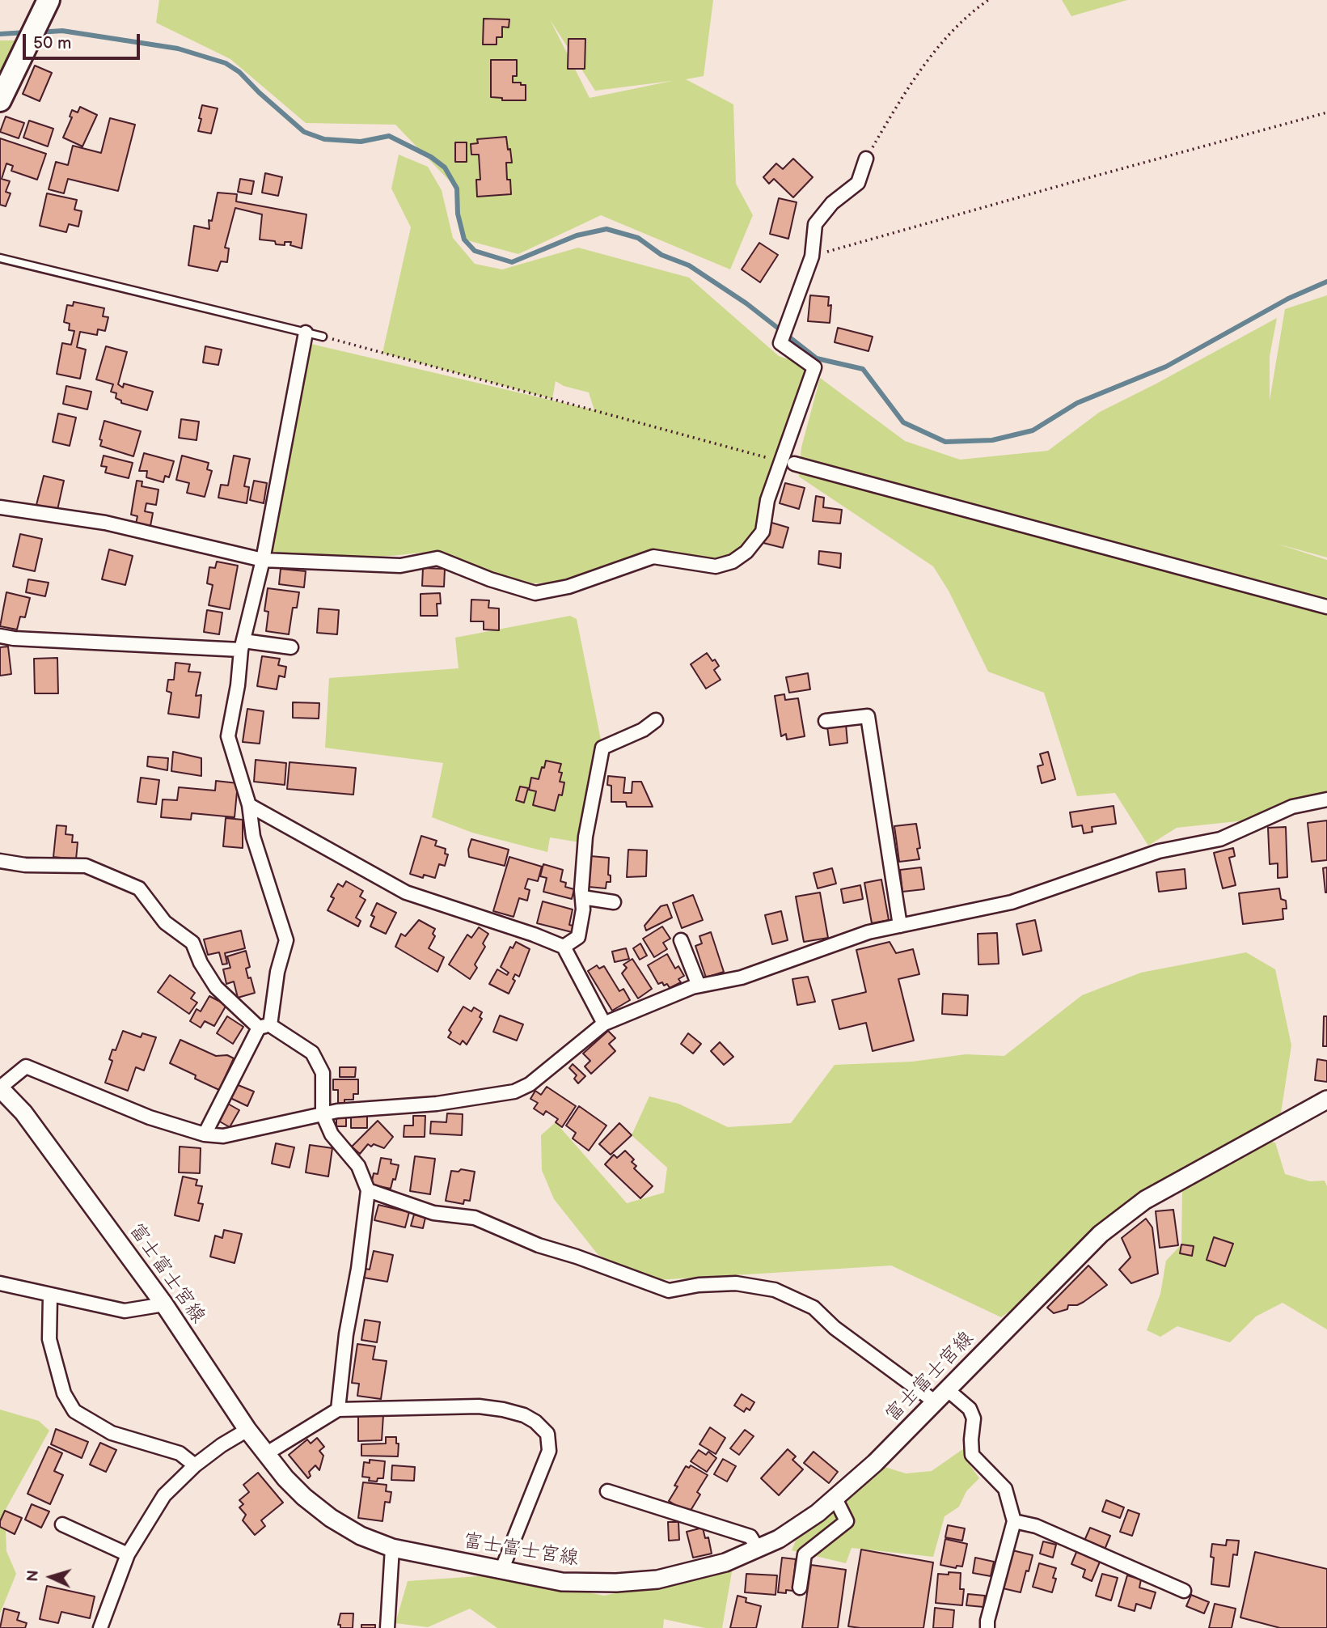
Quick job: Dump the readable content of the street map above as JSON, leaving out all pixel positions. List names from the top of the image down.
{
  "streets": {
    "main road": ["富士富士宮線"]
  },
  "scale_bar": "50 m",
  "north": "left"
}
